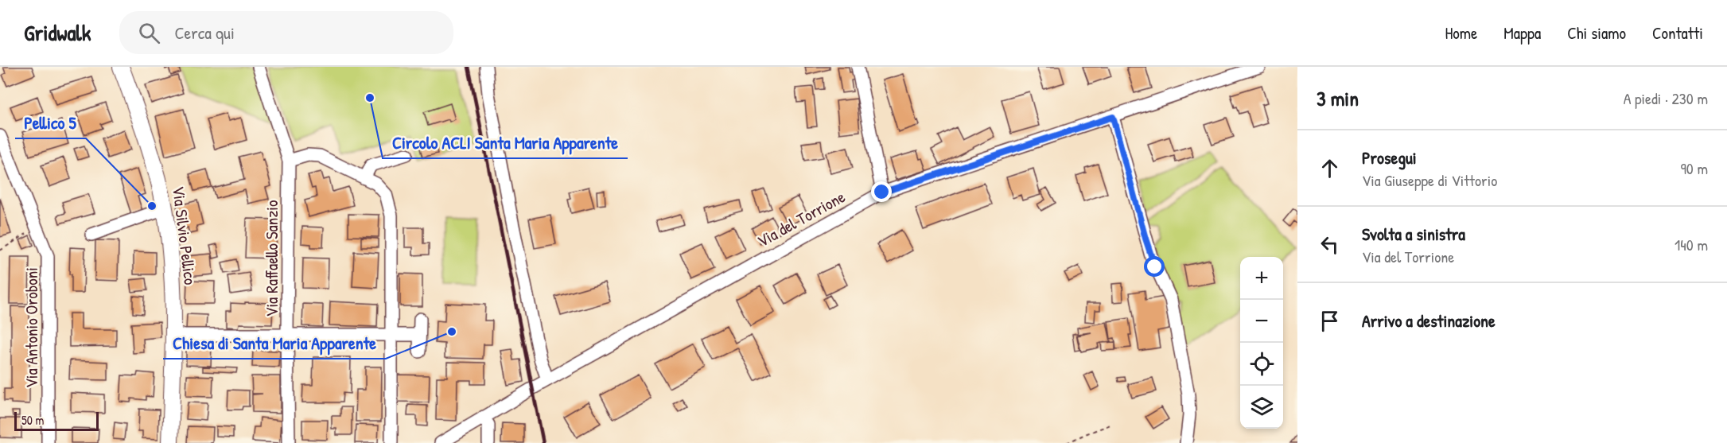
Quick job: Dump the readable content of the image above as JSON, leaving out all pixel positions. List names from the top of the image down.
{
  "streets": {
    "main road": ["Via Silvio Pellico"],
    "street": ["Via del Torrione", "Via Raffaello Sanzio", "Via Antonio Oroboni"]
  },
  "places": ["Circolo ACLI Santa Maria Apparente", "Pellico 5", "Chiesa di Santa Maria Apparente"],
  "scale_bar": "50 m",
  "page": {
    "header": "Gridwalk",
    "search": "Cerca qui",
    "nav": [
      "Home",
      "Mappa",
      "Chi siamo",
      "Contatti"
    ],
    "heading": ["3 min", "A piedi · 230 m"],
    "list": [
      ["Prosegui", "Via Giuseppe di Vittorio", "90 m"],
      ["Svolta a sinistra", "Via del Torrione", "140 m"],
      "Arrivo a destinazione"
    ],
    "map_buttons": ["+", "−"],
    "scale": "50 m"
  }
}
